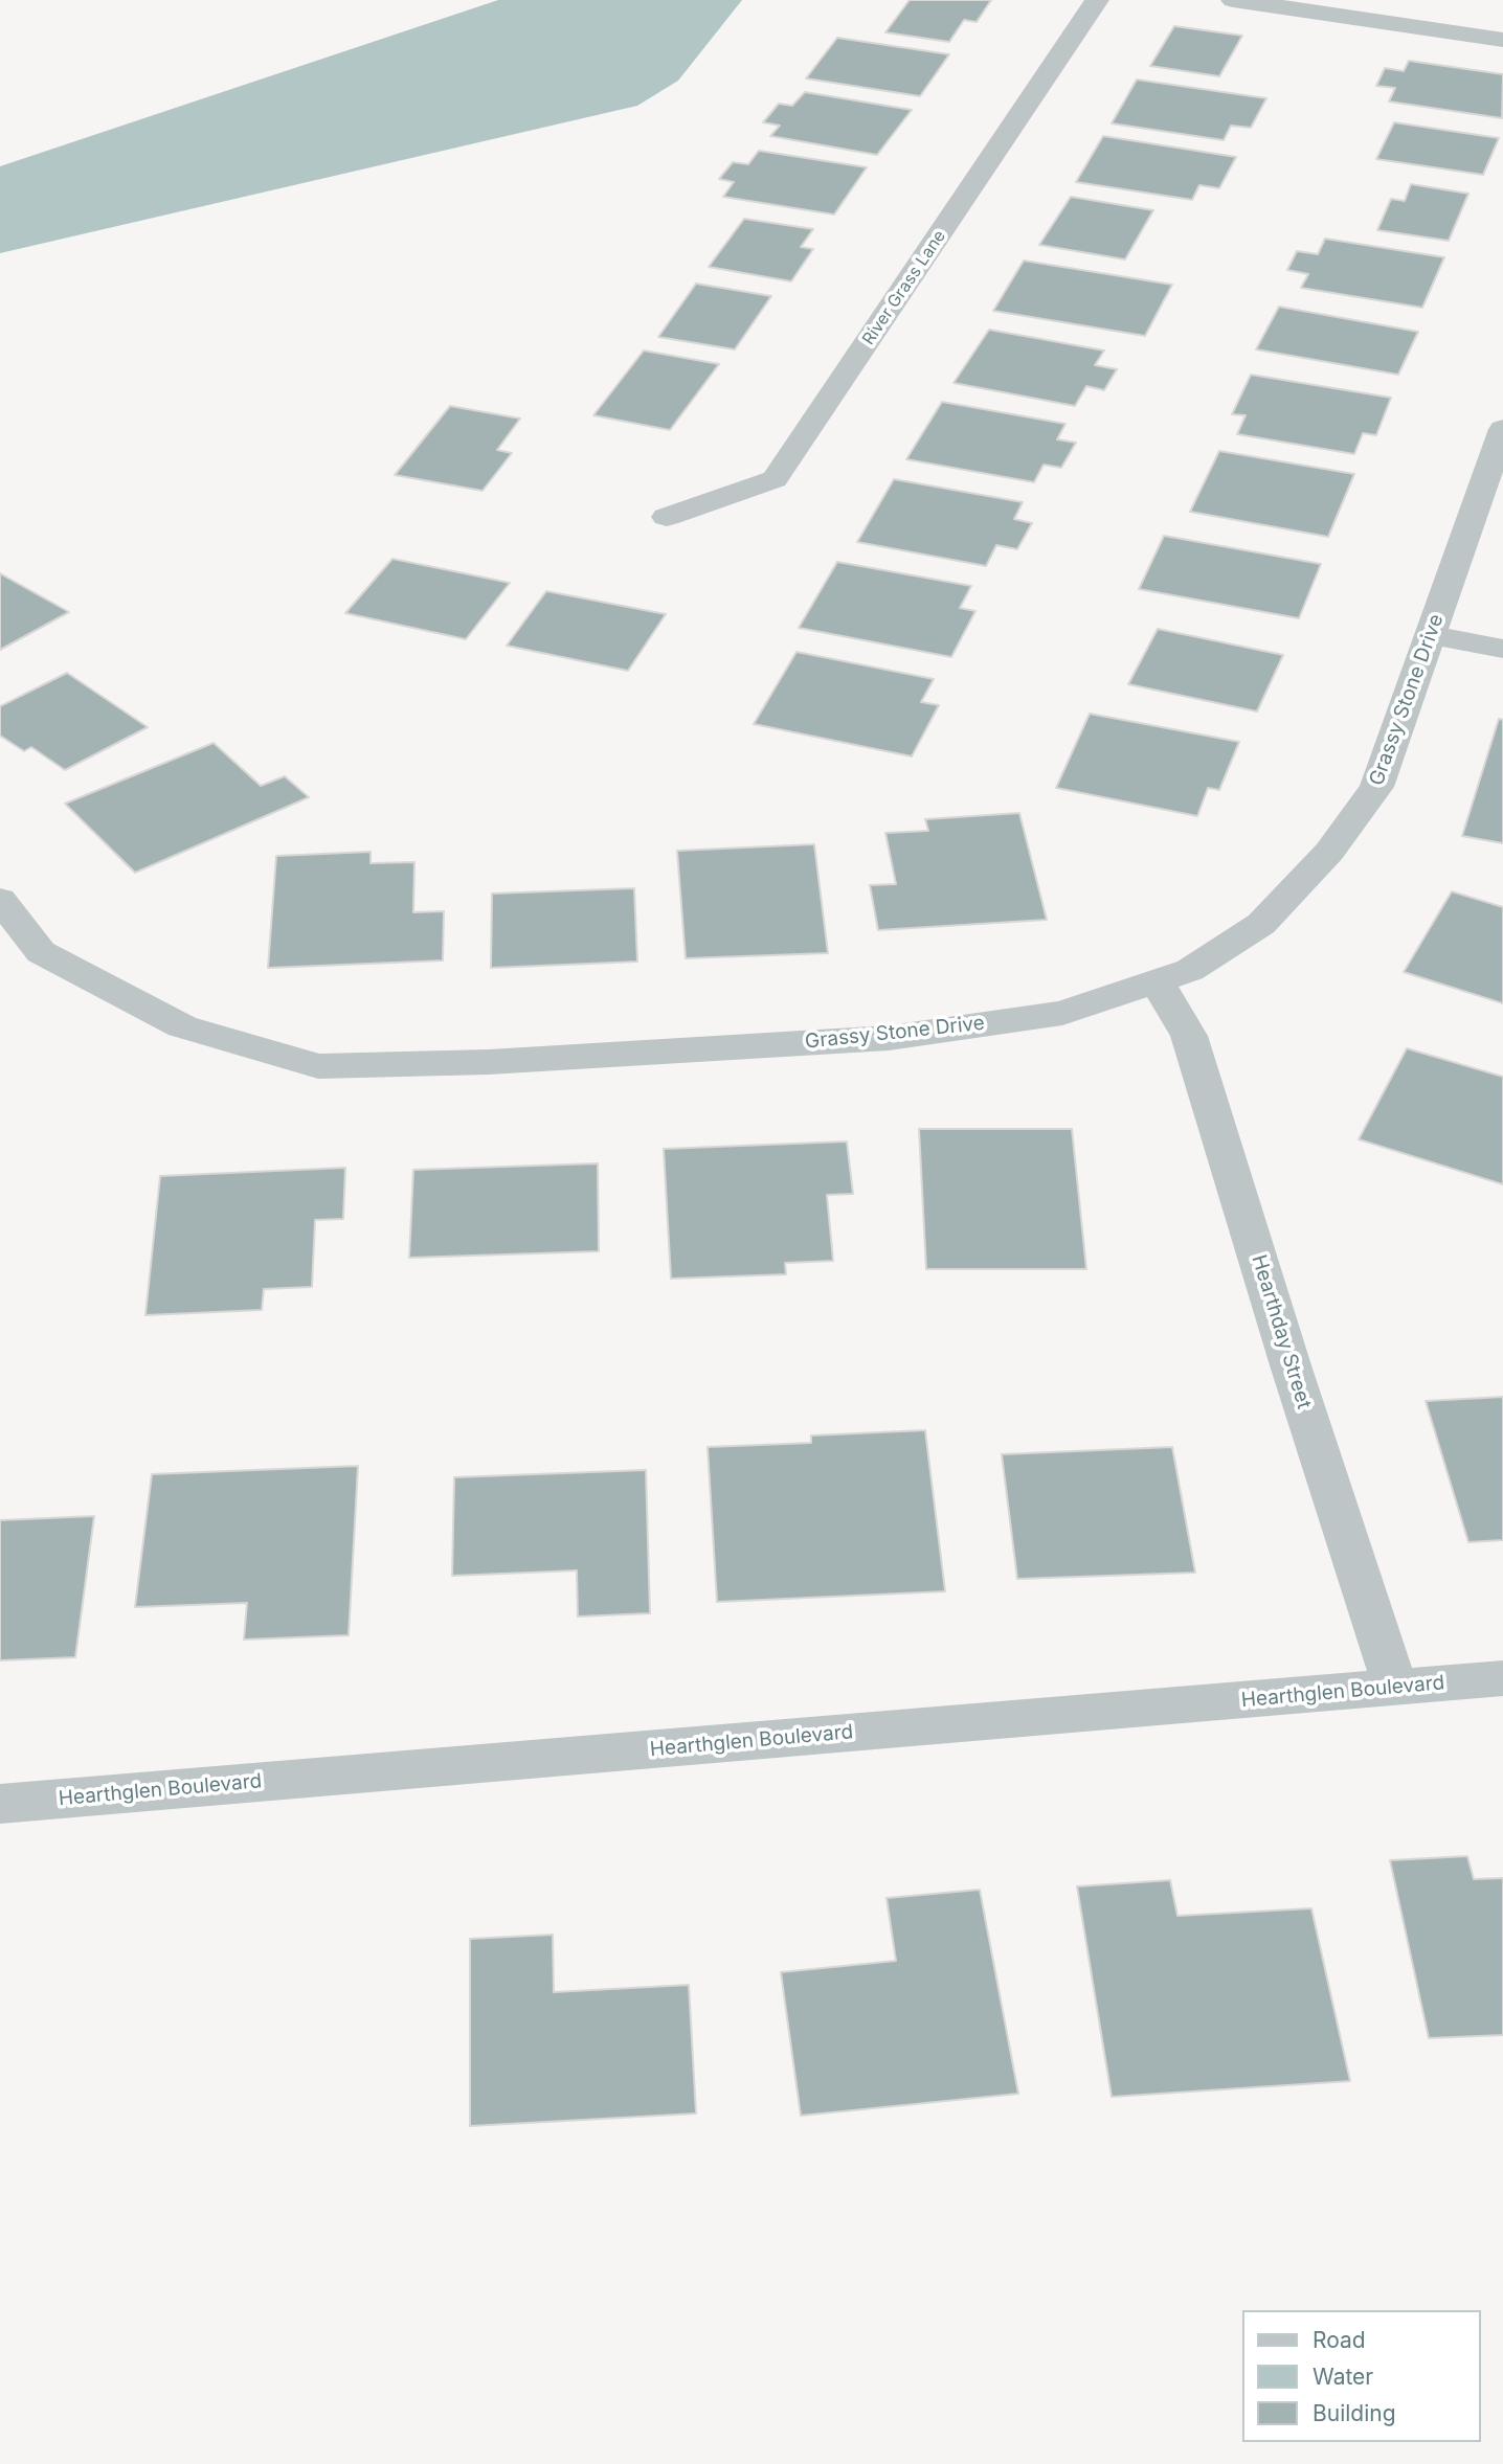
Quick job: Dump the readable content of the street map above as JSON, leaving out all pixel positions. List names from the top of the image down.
{
  "streets": {
    "street": [
      "River Grass Lane",
      "Grassy Stone Drive",
      "Hearthday Street",
      "Hearthglen Boulevard"
    ]
  },
  "crossings": [
    ["Grassy Stone Drive", "Hearthday Street"],
    ["Hearthday Street", "Hearthglen Boulevard"]
  ],
  "legend": ["Road", "Water", "Building"]
}
